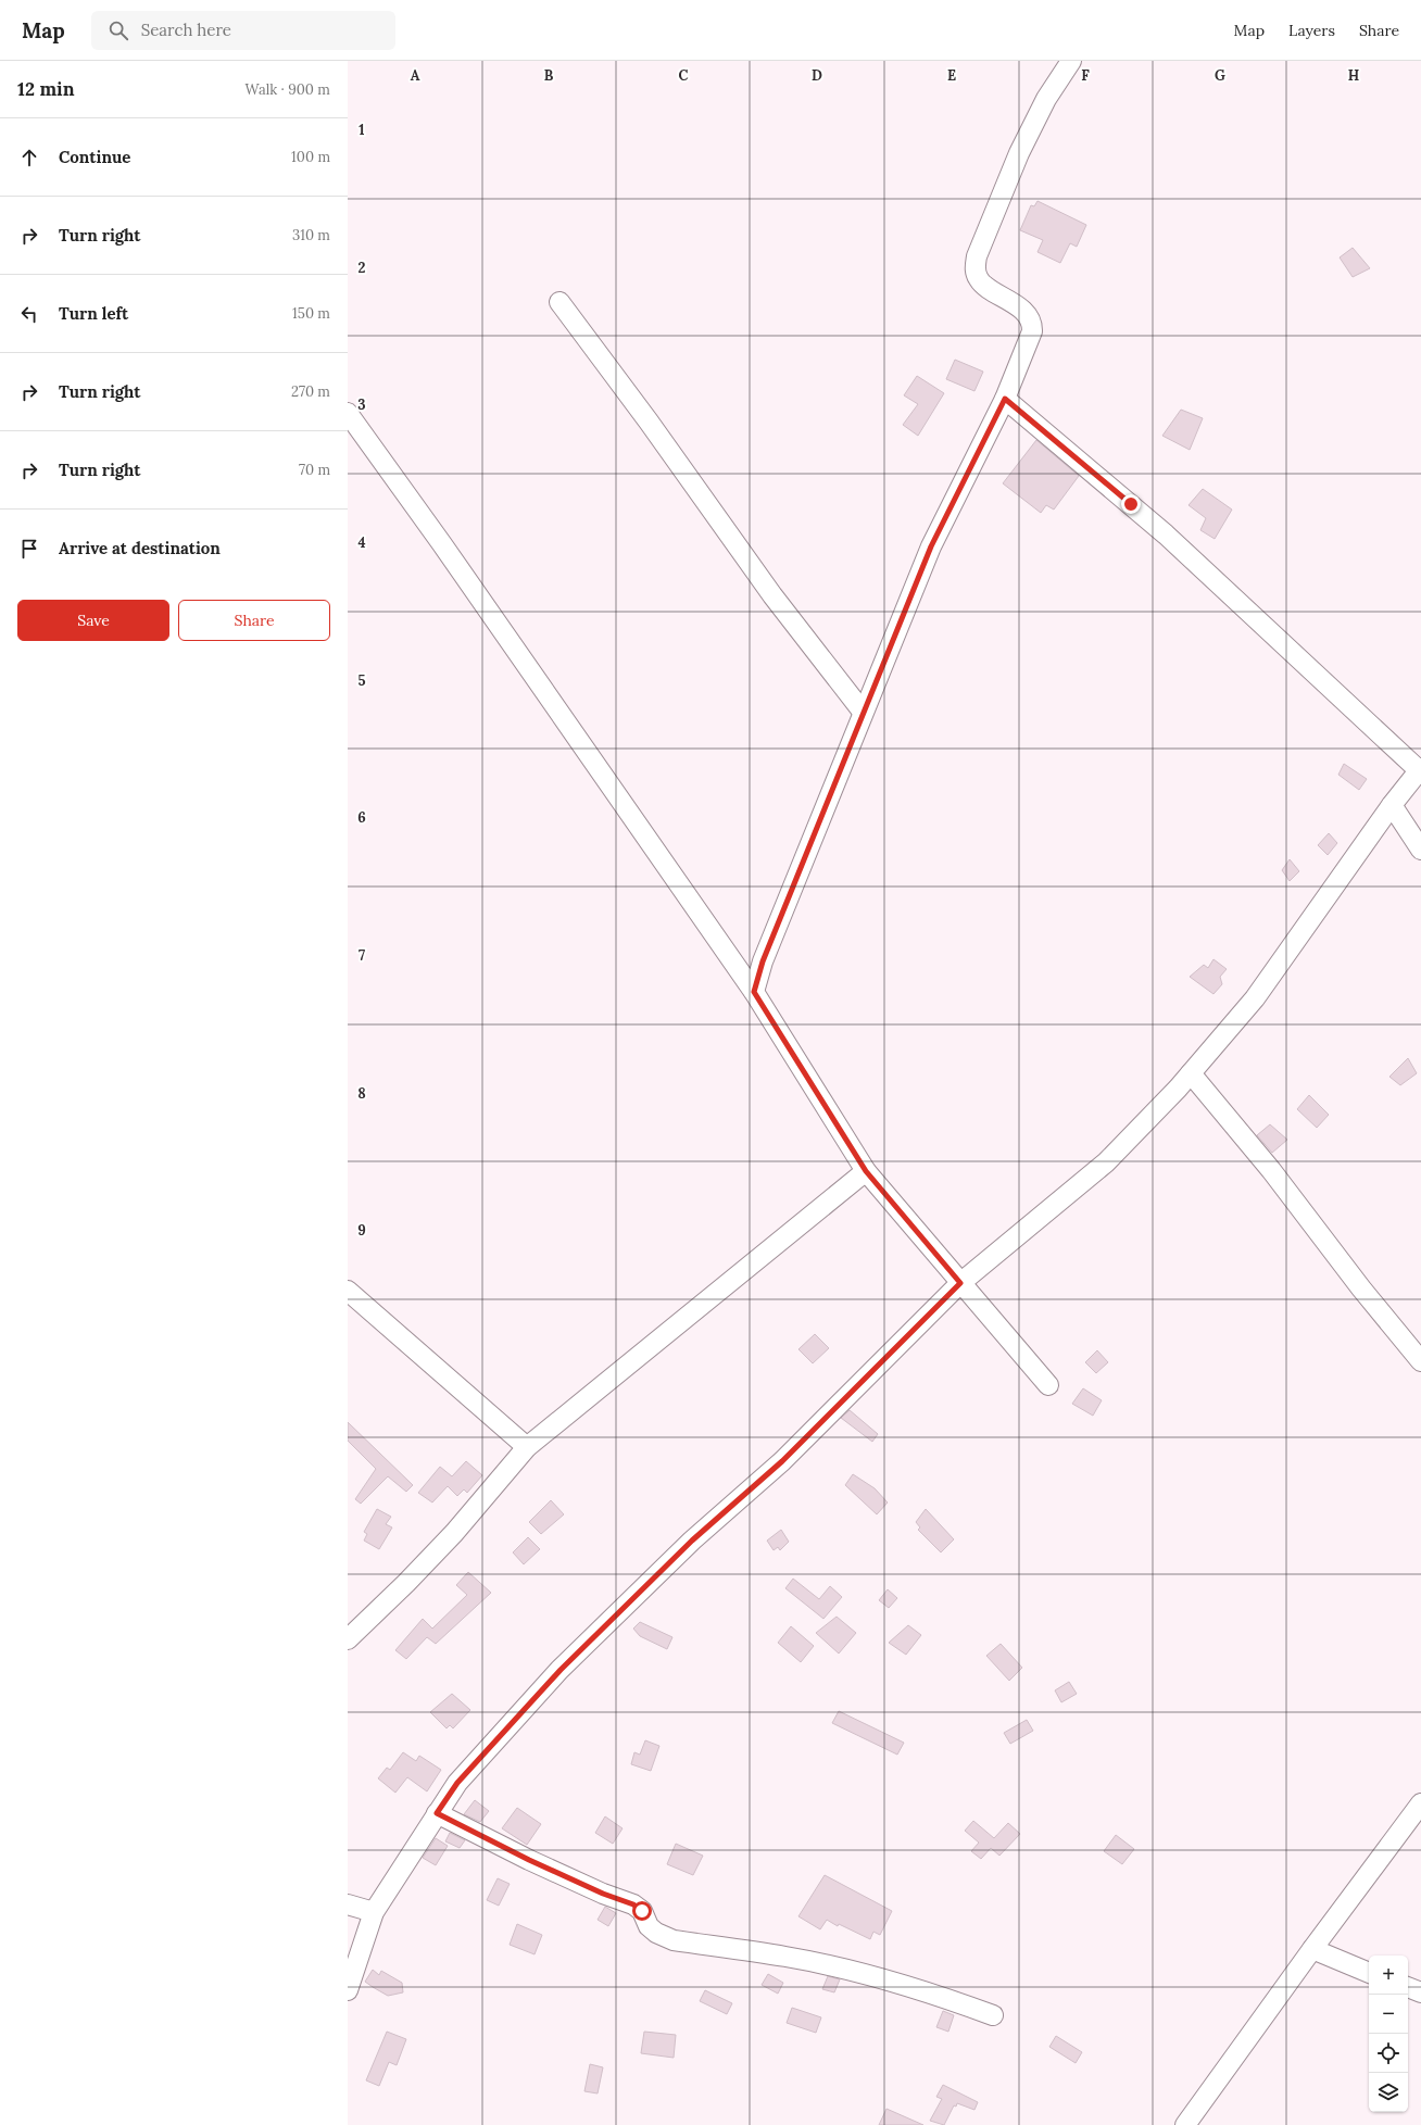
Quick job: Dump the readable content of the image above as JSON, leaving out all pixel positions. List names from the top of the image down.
{
  "page": {
    "header": "Map",
    "search": "Search here",
    "nav": ["Map", "Layers", "Share"],
    "heading": ["12 min", "Walk · 900 m"],
    "list": [
      ["Continue", "100 m"],
      ["Turn right", "310 m"],
      ["Turn left", "150 m"],
      ["Turn right", "270 m"],
      ["Turn right", "70 m"],
      "Arrive at destination"
    ],
    "buttons": ["Save", "Share"],
    "map_buttons": ["+", "−"]
  },
  "grid": {
    "columns": [
      "A",
      "B",
      "C",
      "D",
      "E",
      "F",
      "G",
      "H"
    ],
    "rows": [
      "1",
      "2",
      "3",
      "4",
      "5",
      "6",
      "7",
      "8",
      "9"
    ]
  }
}
